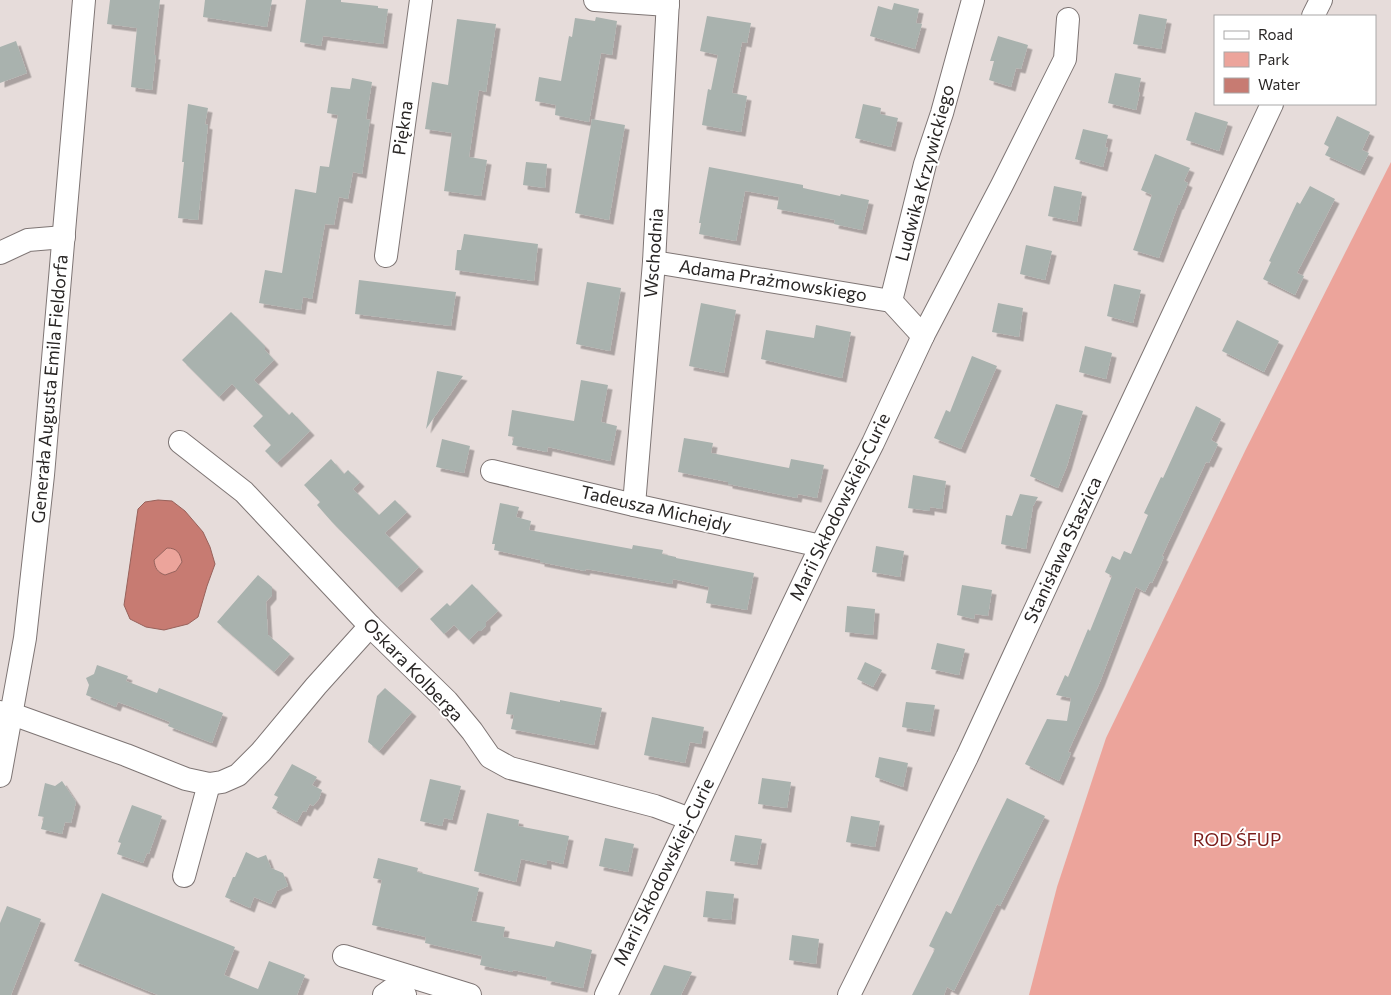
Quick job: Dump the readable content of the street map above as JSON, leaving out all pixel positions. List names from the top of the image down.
{
  "streets": {
    "street": [
      "Piękna",
      "Ludwika Krzywickiego",
      "Wschodnia",
      "Adama Prażmowskiego",
      "Generała Augusta Emila Fieldorfa",
      "Marii Skłodowskiej-Curie",
      "Tadeusza Michejdy",
      "Stanisława Staszica",
      "Oskara Kolberga"
    ]
  },
  "crossings": [
    ["Ludwika Krzywickiego", "Adama Prażmowskiego"],
    ["Wschodnia", "Adama Prażmowskiego"],
    ["Wschodnia", "Tadeusza Michejdy"],
    ["Marii Skłodowskiej-Curie", "Tadeusza Michejdy"],
    ["Marii Skłodowskiej-Curie", "Oskara Kolberga"]
  ],
  "parks": ["ROD ŚFUP"],
  "legend": ["Road", "Park", "Water"]
}
